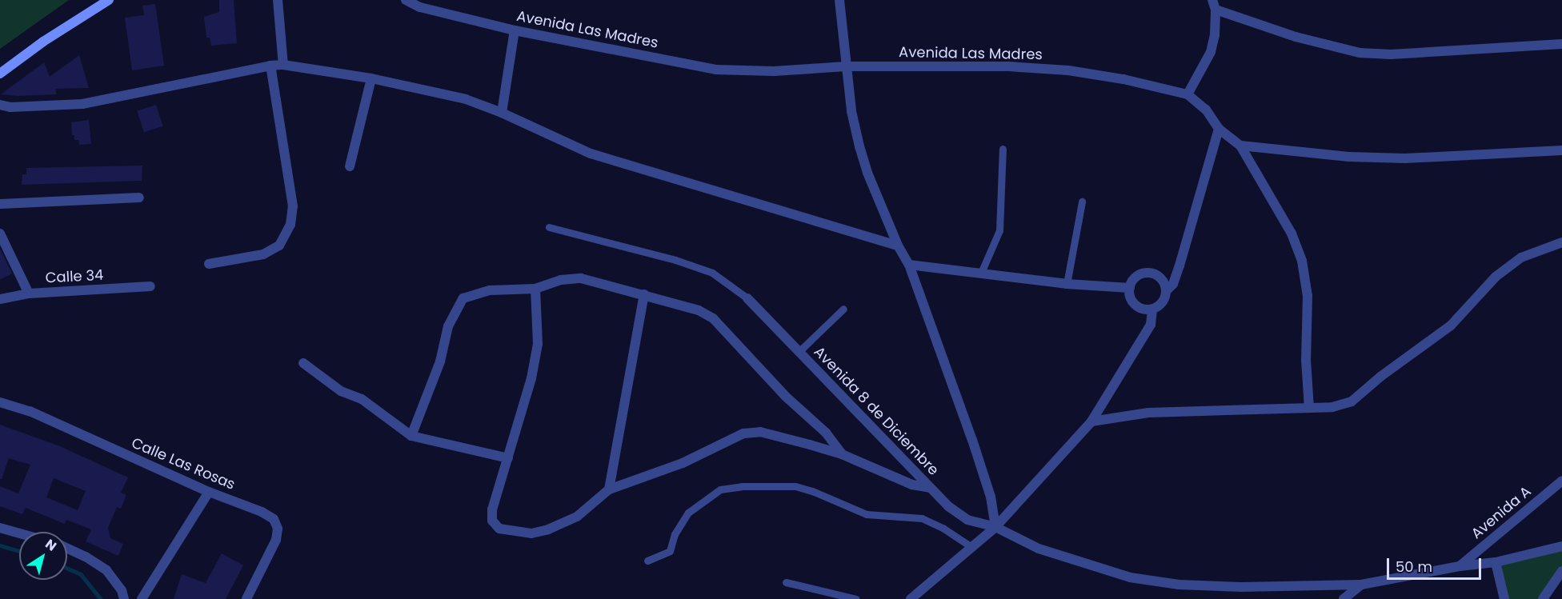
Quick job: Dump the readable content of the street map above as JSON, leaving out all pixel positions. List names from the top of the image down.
{
  "streets": {
    "street": [
      "Avenida Las Madres",
      "Calle 34",
      "Avenida 8 de Diciembre",
      "Calle Las Rosas",
      "Avenida A"
    ]
  },
  "crossings": [
    ["Avenida 8 de Diciembre", "Avenida A"]
  ],
  "scale_bar": "50 m",
  "north": "top right"
}
